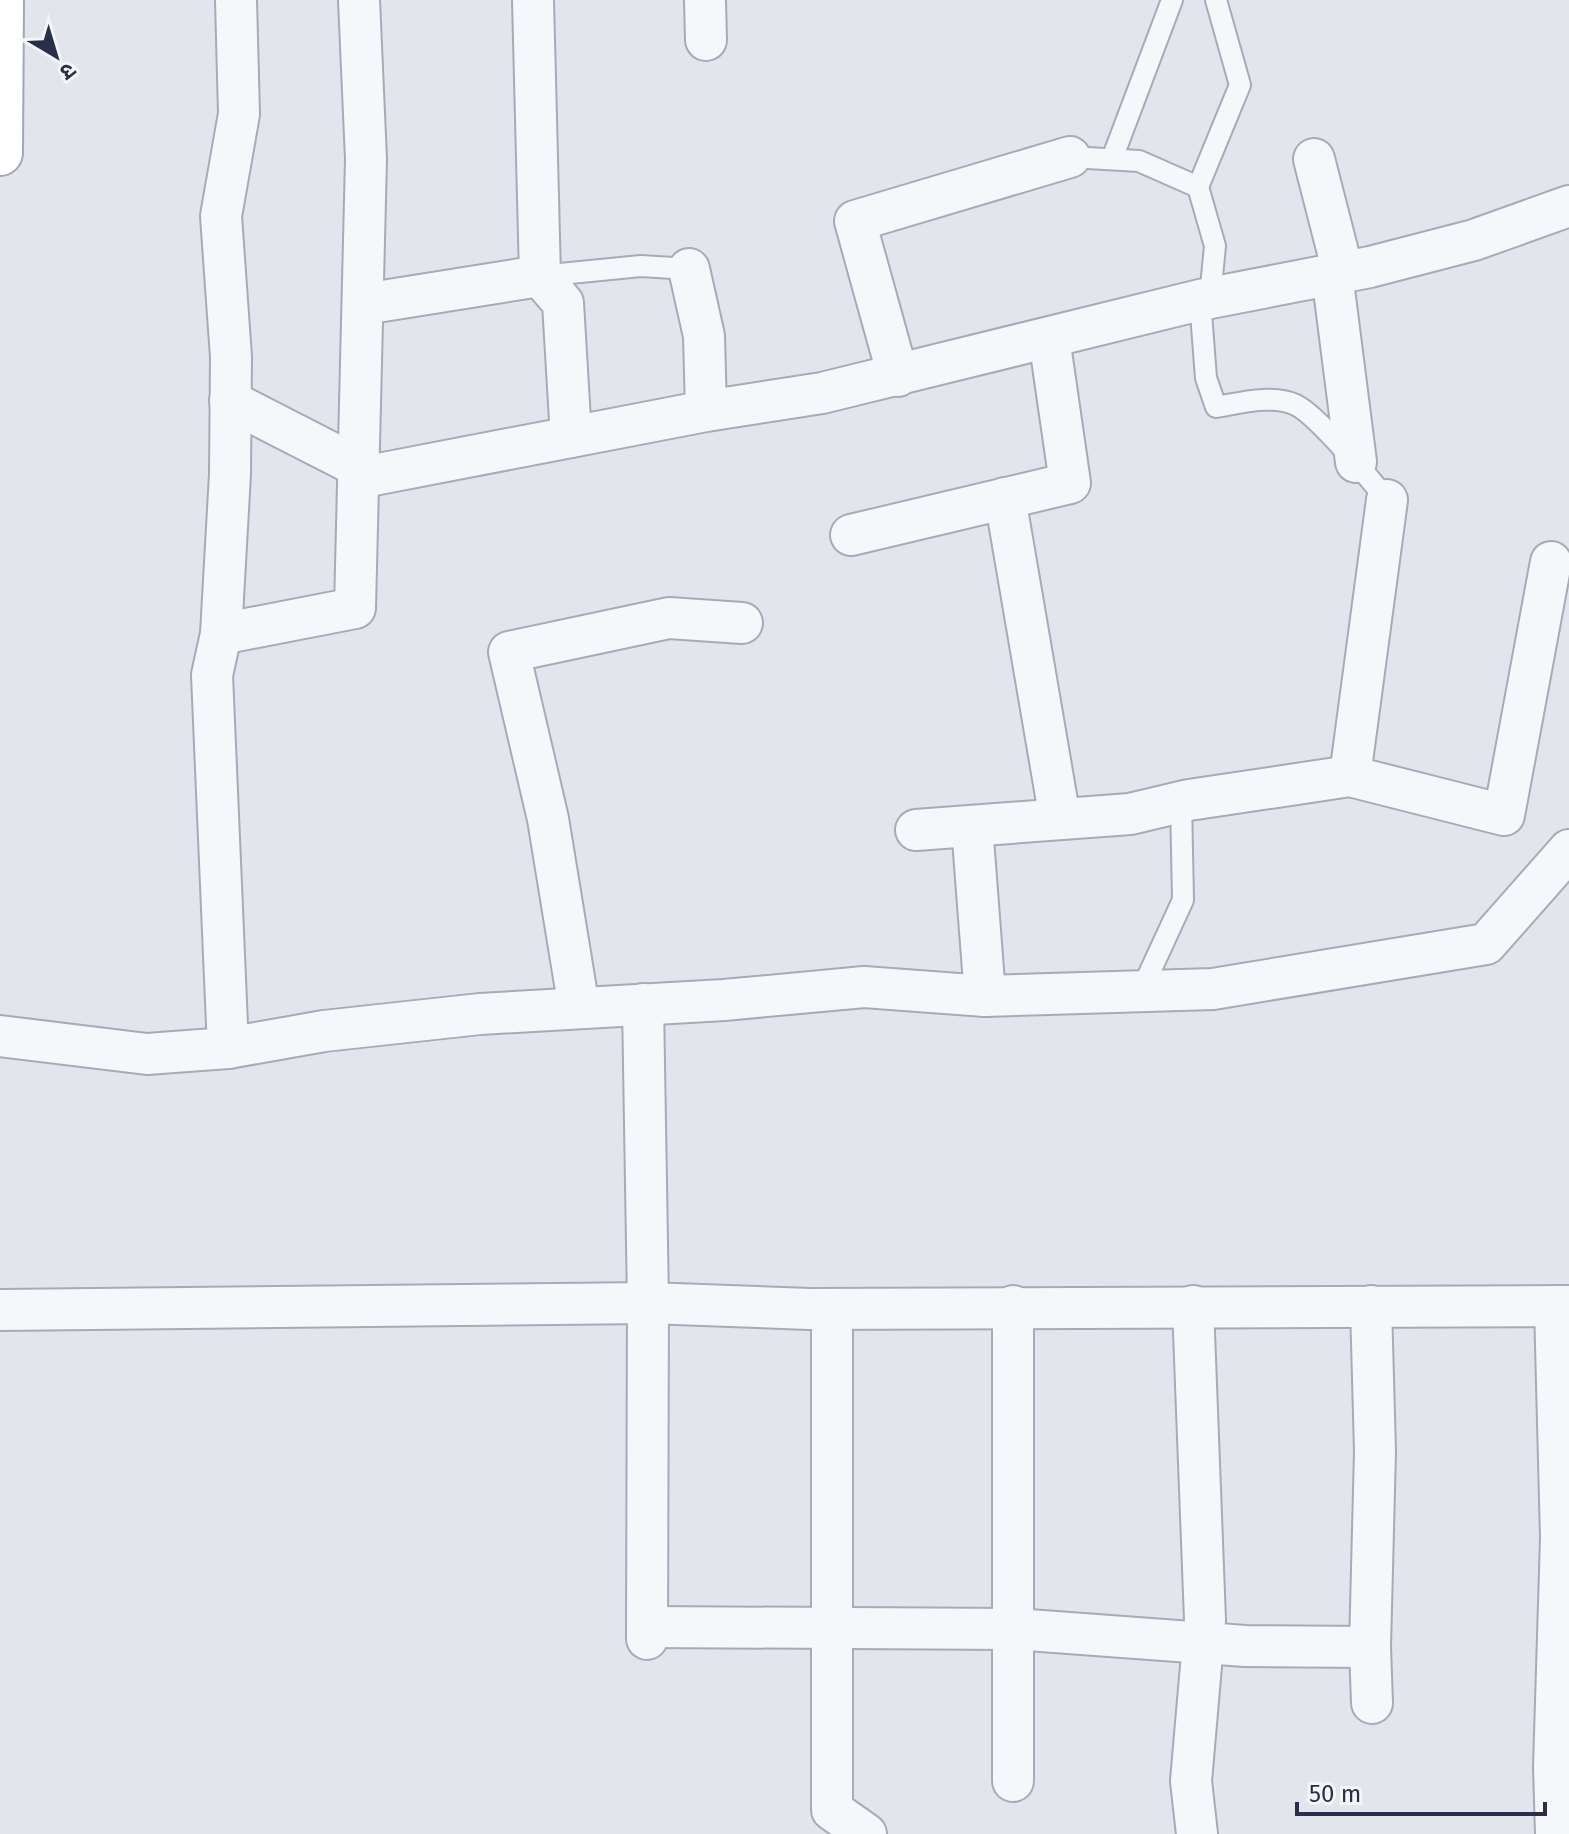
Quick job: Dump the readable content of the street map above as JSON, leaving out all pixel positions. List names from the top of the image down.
{
  "scale_bar": "50 m",
  "north": "bottom right"
}
